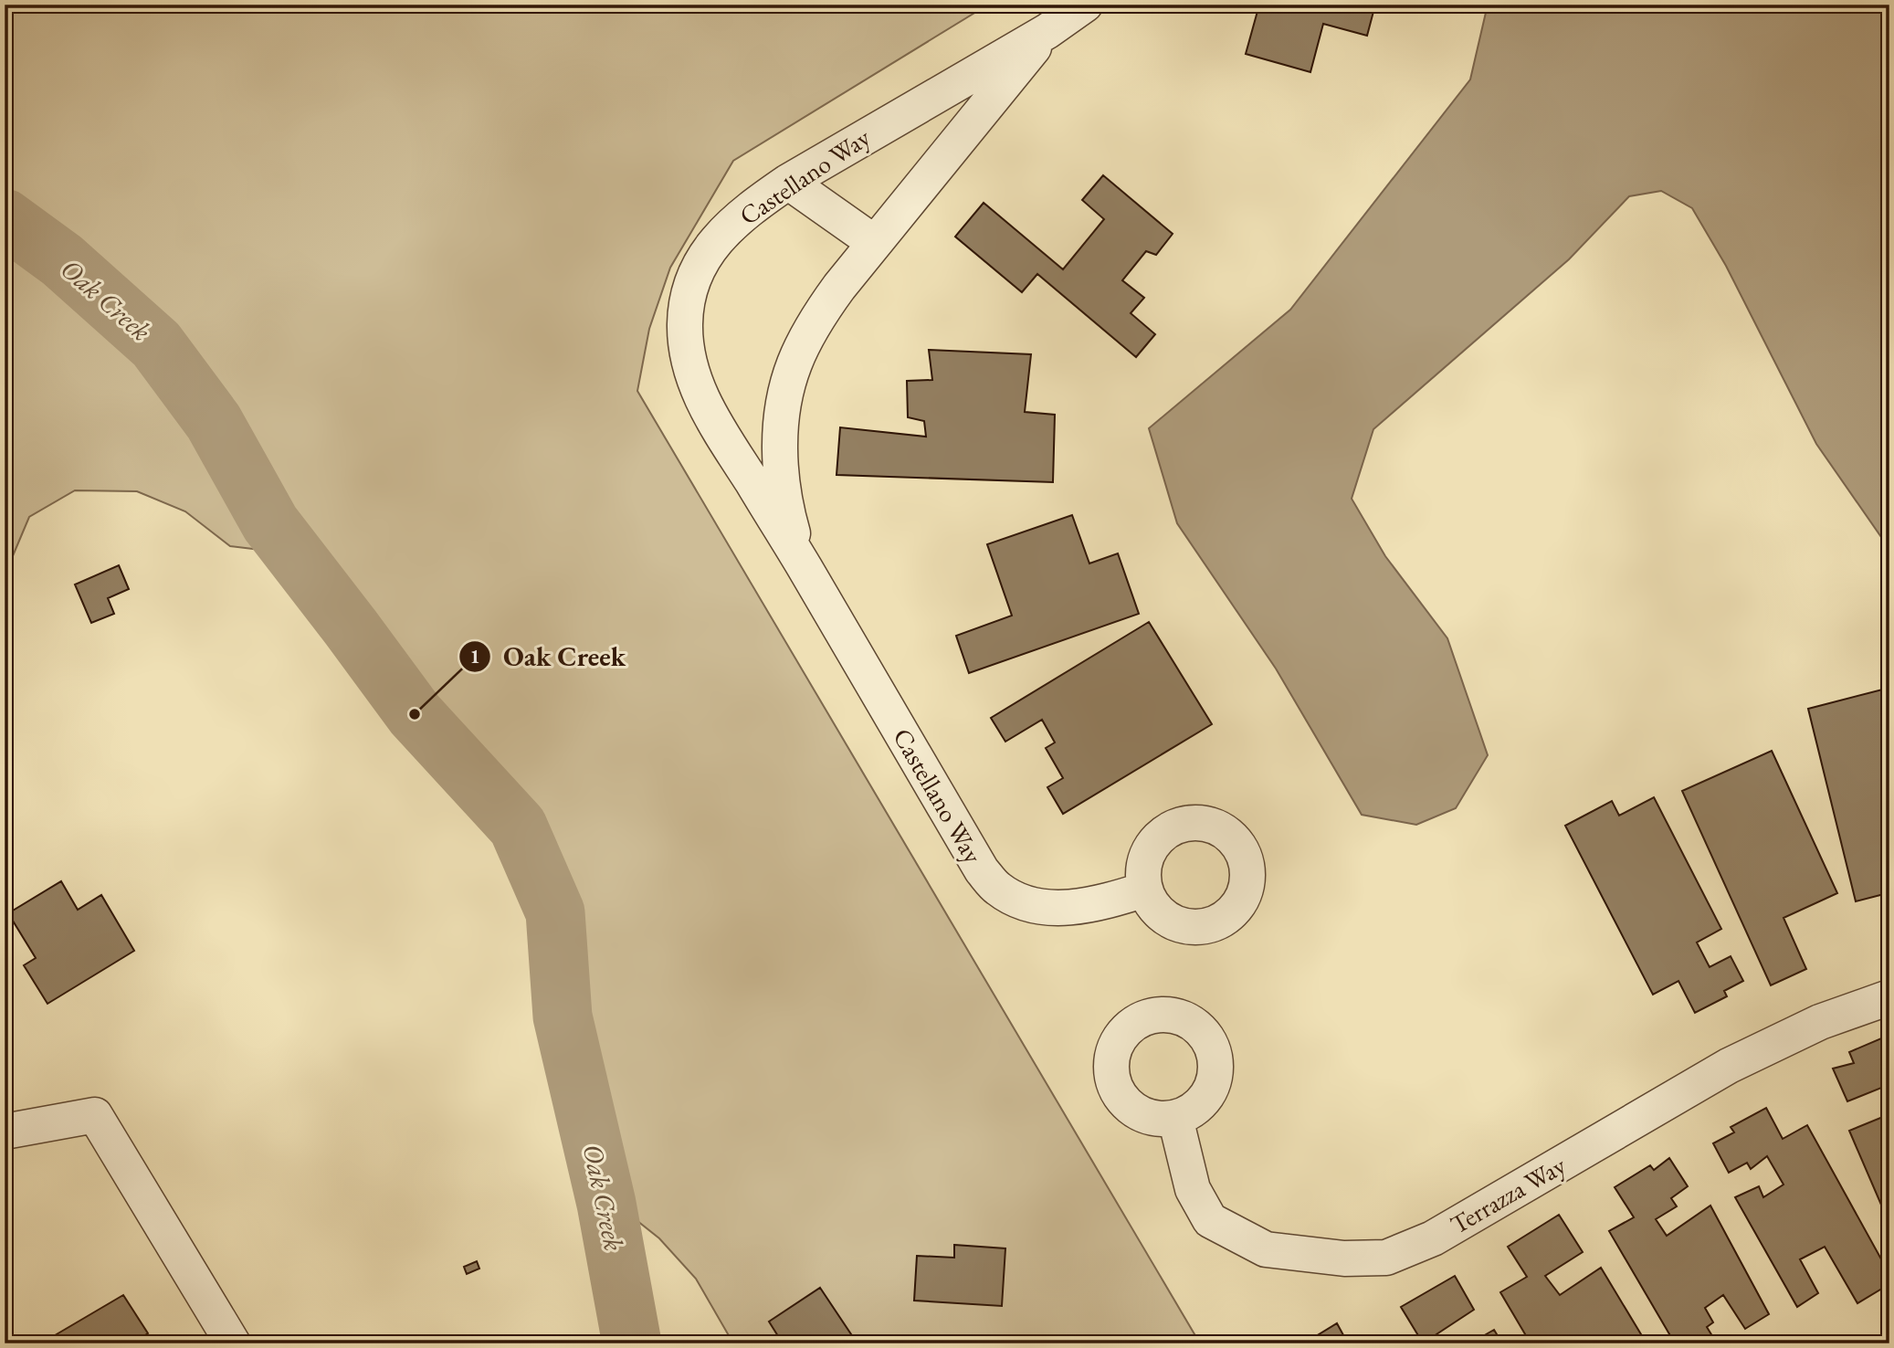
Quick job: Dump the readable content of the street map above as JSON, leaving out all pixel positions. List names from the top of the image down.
{
  "streets": {
    "street": ["Castellano Way", "Terrazza Way"]
  },
  "water": ["Oak Creek"],
  "places": ["Oak Creek"]
}
